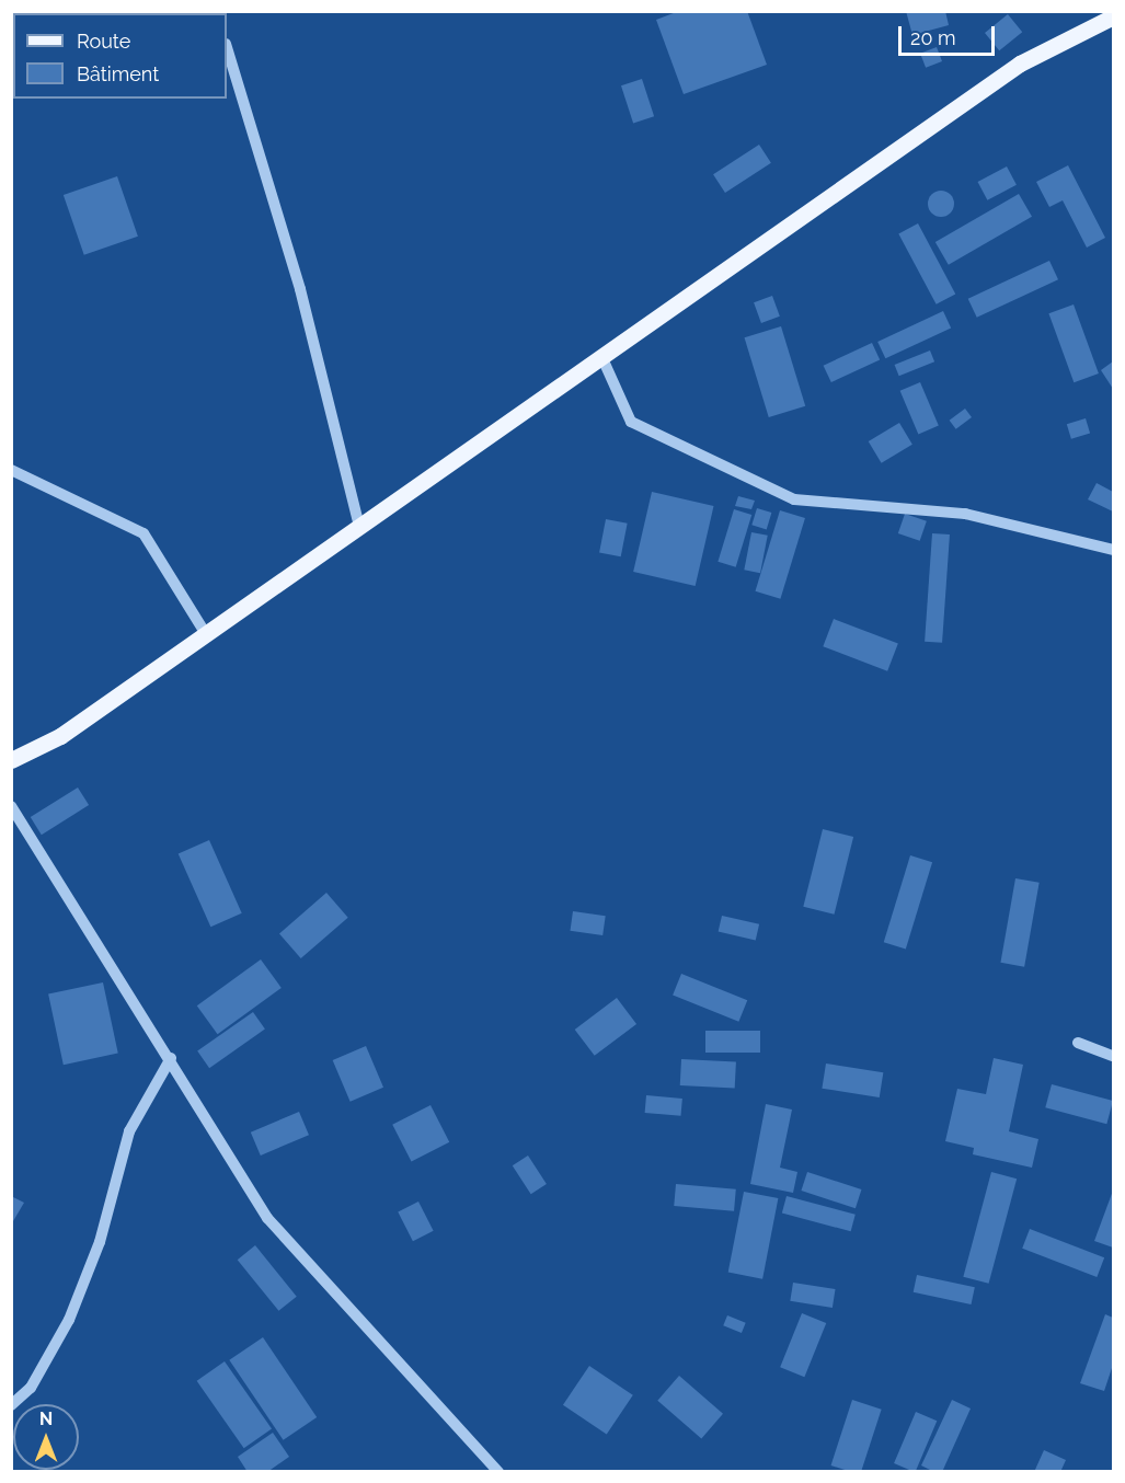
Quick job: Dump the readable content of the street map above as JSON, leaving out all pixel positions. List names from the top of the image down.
{
  "legend": ["Route", "Bâtiment"],
  "scale_bar": "20 m",
  "north": "top"
}
